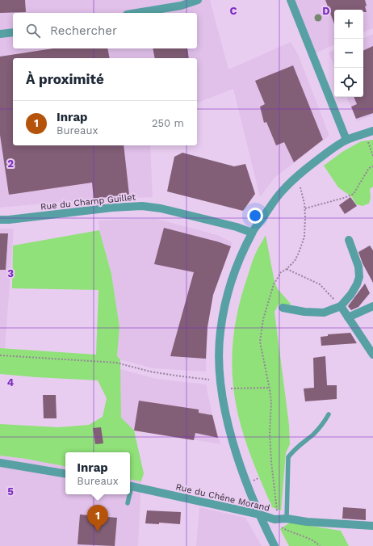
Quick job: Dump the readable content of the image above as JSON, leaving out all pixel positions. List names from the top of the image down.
{
  "streets": {
    "street": ["Rue du Champ Guillet", "Rue du Chêne Morand"]
  },
  "page": {
    "map_buttons": ["+", "−"],
    "search": "Rechercher",
    "heading": "À proximité",
    "list": [
      {
        "mark": "1",
        "name": "Inrap",
        "note": "Bureaux",
        "value": "250 m"
      }
    ],
    "popup": ["Inrap", "Bureaux"],
    "pins": "1"
  },
  "grid": {
    "columns": ["C", "D"],
    "rows": [
      "2",
      "3",
      "4",
      "5"
    ]
  }
}
